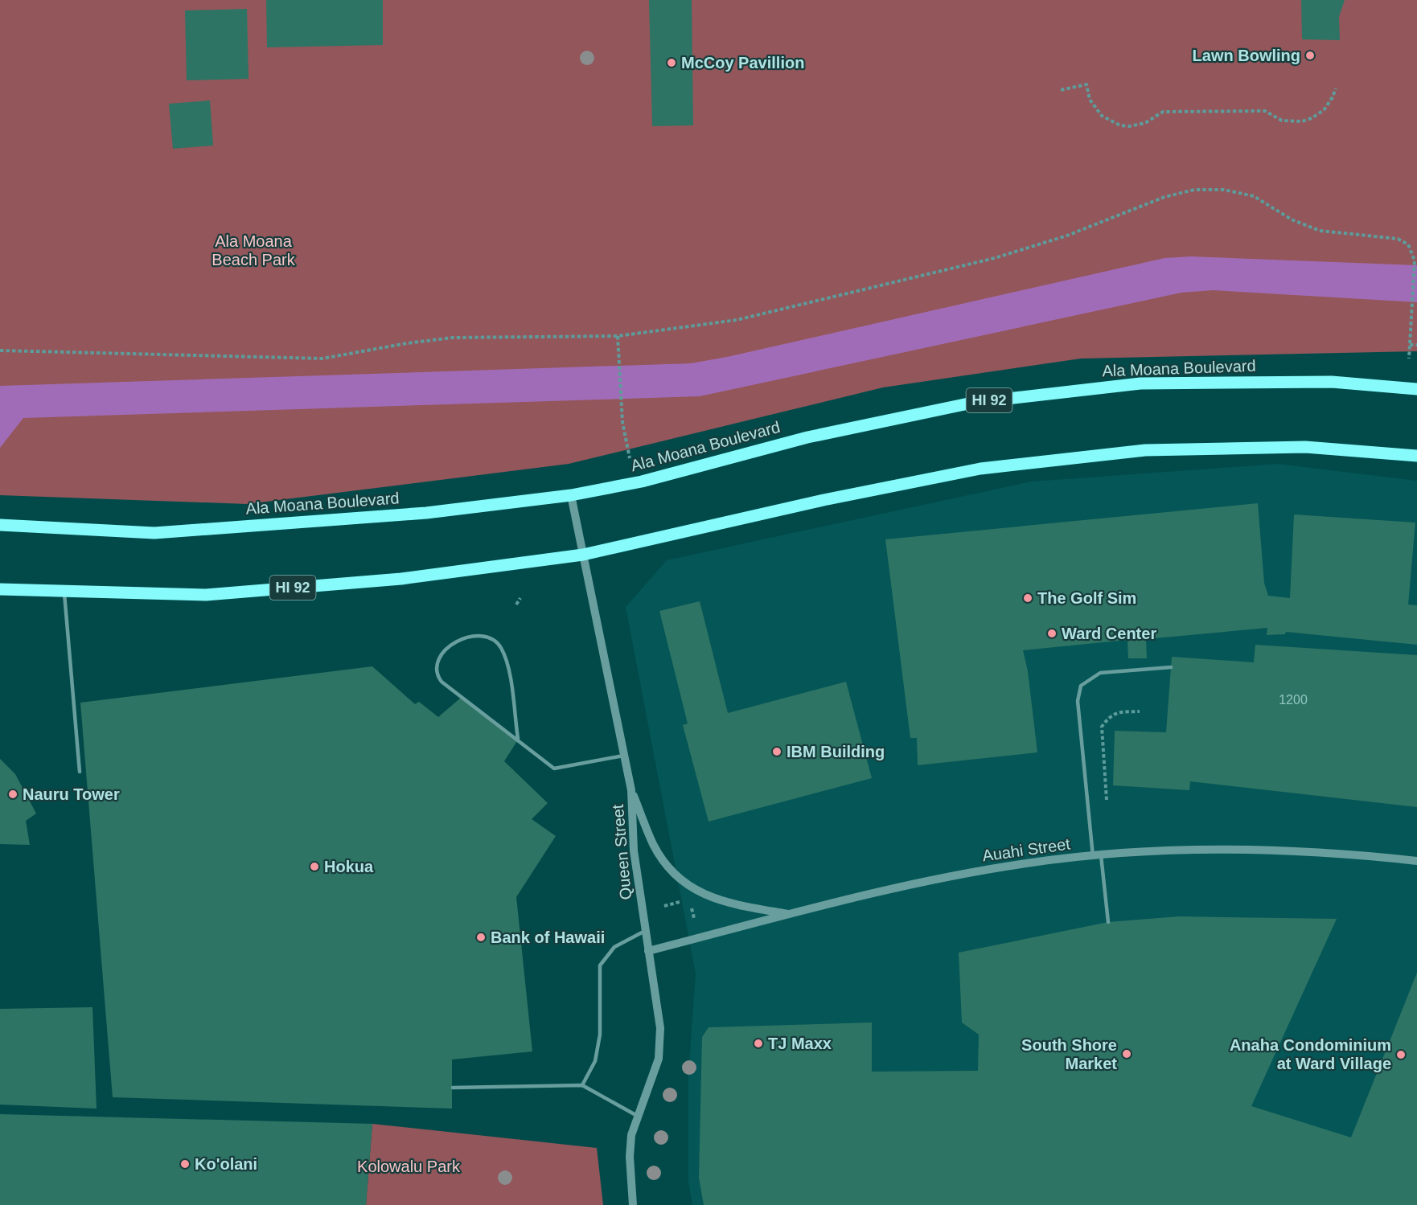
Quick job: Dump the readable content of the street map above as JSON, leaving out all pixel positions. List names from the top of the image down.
{
  "streets": {
    "main road": ["Ala Moana Boulevard", "HI 92"],
    "street": ["Auahi Street", "Queen Street"]
  },
  "crossings": [
    ["Ala Moana Boulevard", "Queen Street"],
    ["HI 92", "Queen Street"],
    ["Auahi Street", "Queen Street"]
  ],
  "parks": ["Ala Moana Beach Park", "Kolowalu Park"],
  "places": [
    "Lawn Bowling",
    "McCoy Pavillion",
    "The Golf Sim",
    "Ward Center",
    "IBM Building",
    "Nauru Tower",
    "Hokua",
    "Bank of Hawaii",
    "TJ Maxx",
    "South Shore Market",
    "Anaha Condominium at Ward Village",
    "Ko'olani"
  ],
  "house_numbers": ["1200"]
}
